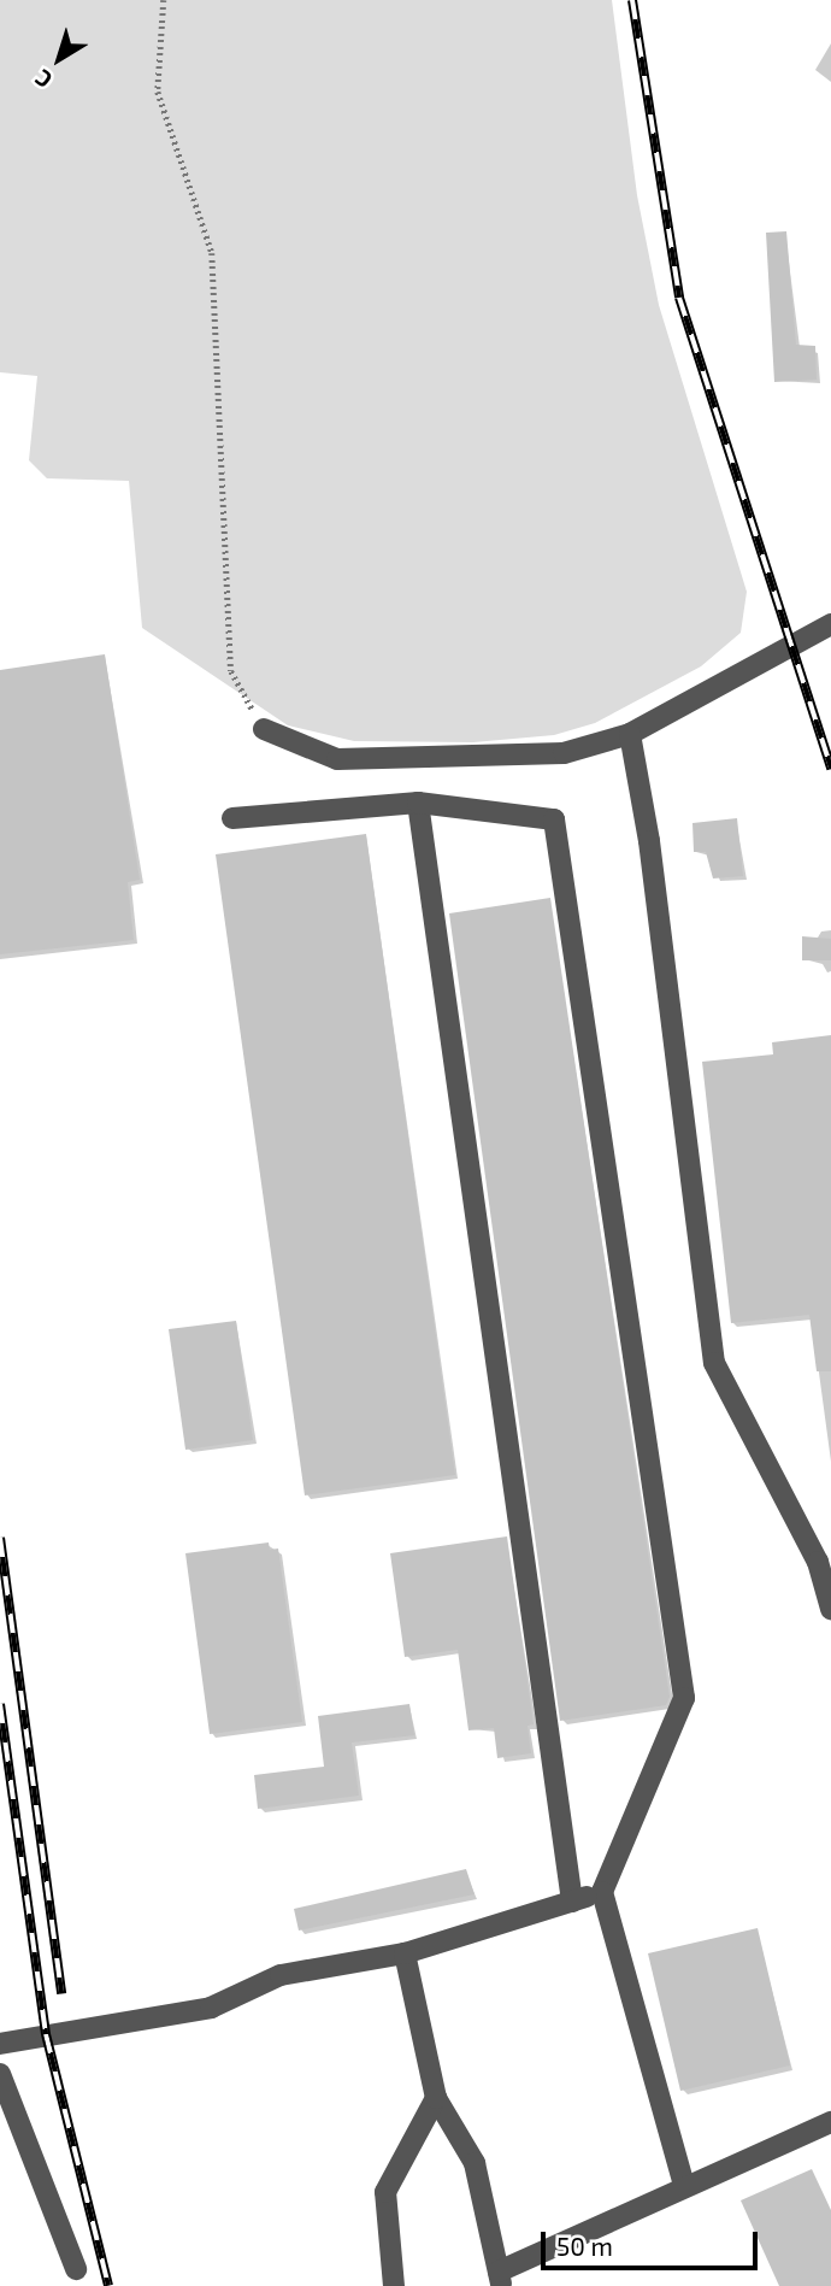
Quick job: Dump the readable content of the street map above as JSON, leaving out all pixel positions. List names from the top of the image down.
{
  "scale_bar": "50 m",
  "north": "bottom left"
}
